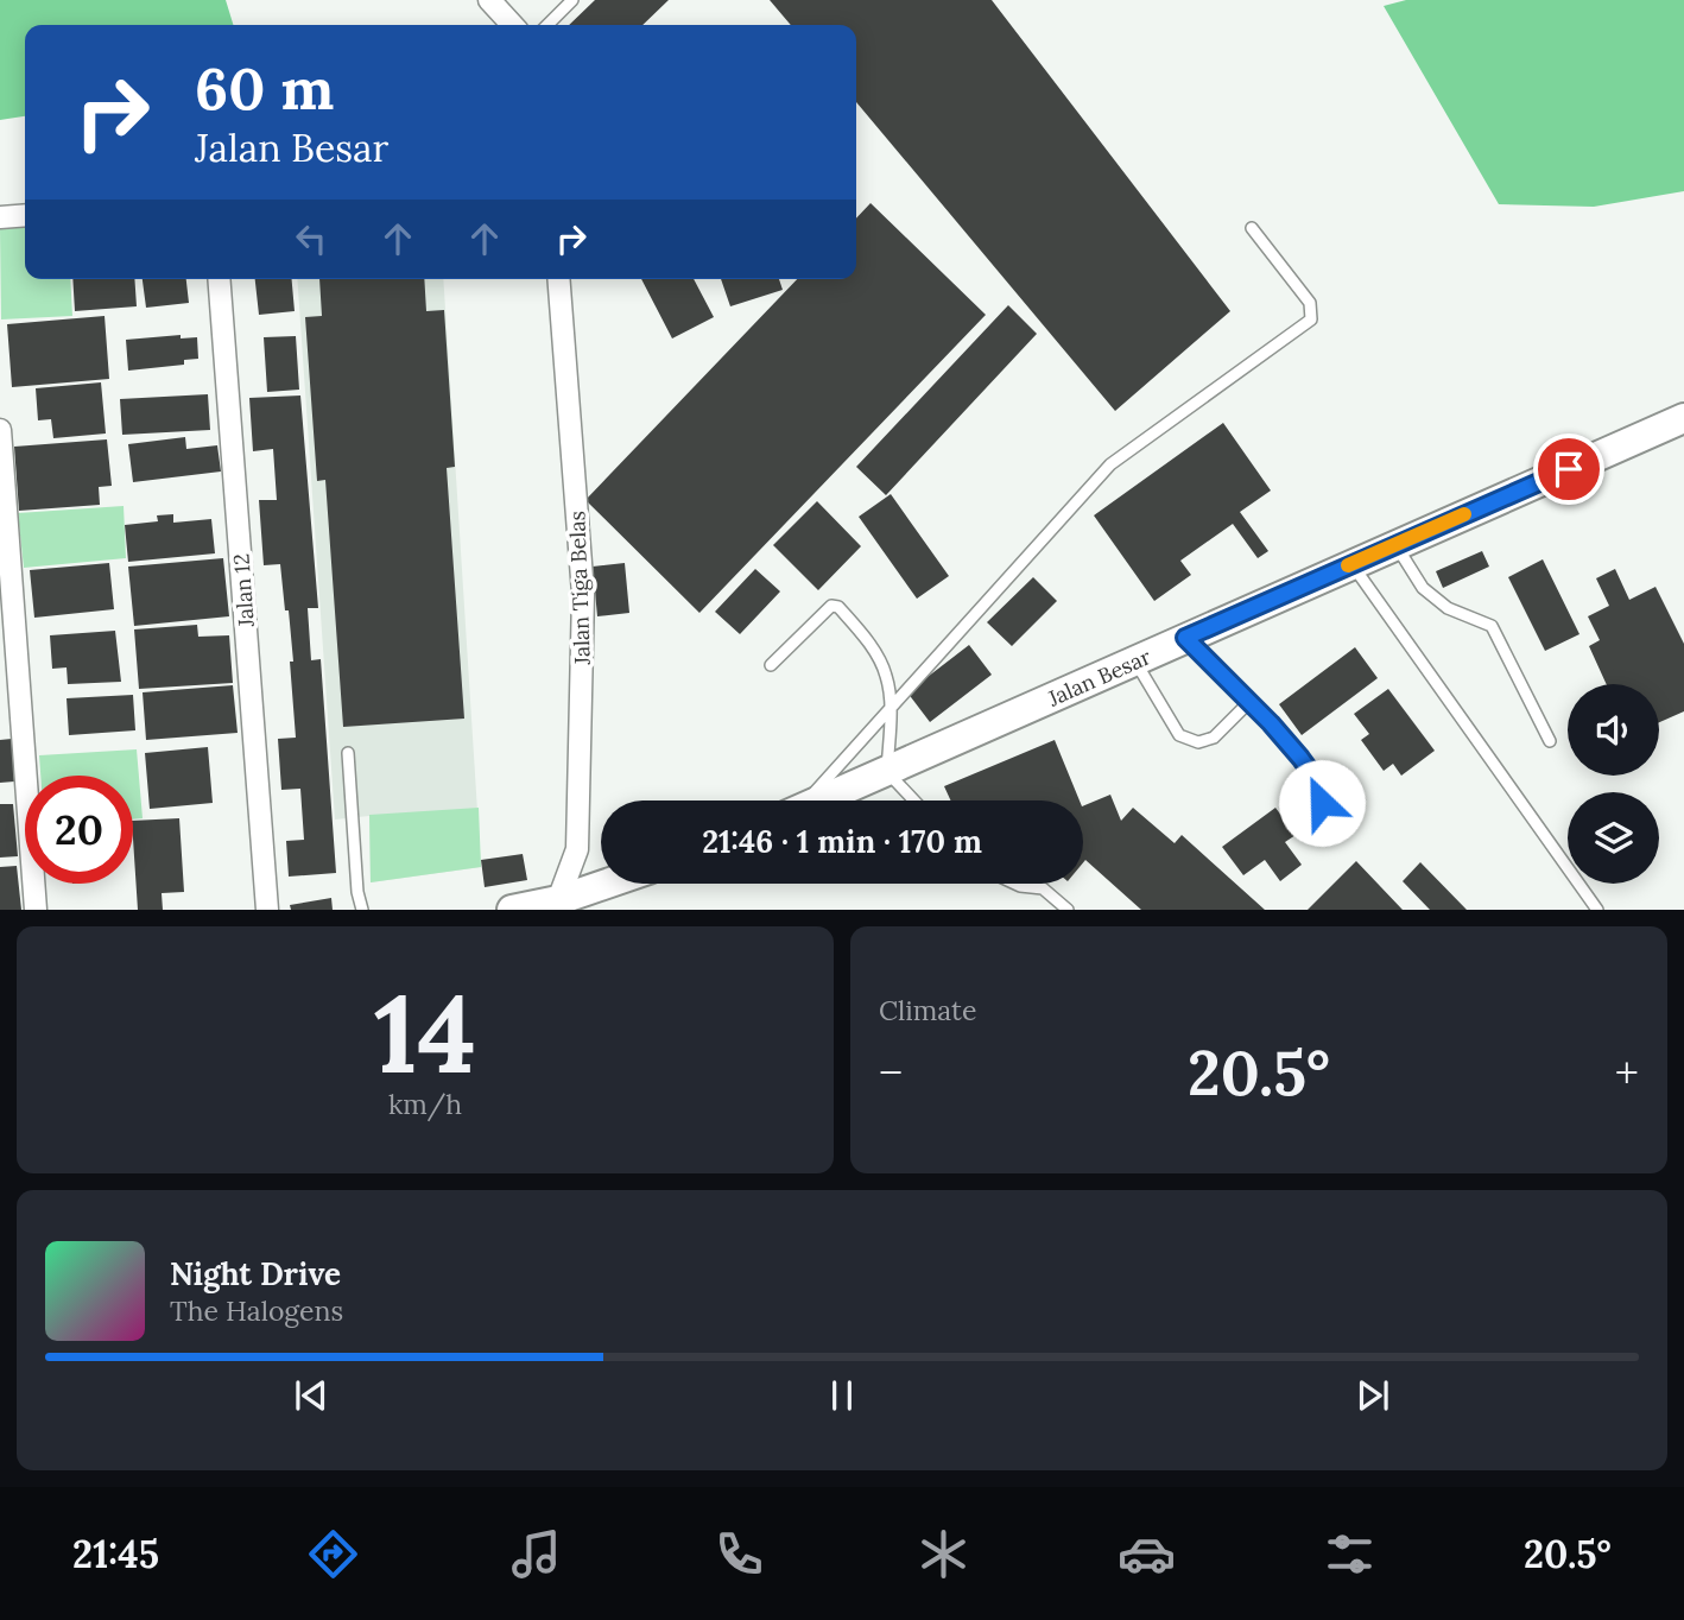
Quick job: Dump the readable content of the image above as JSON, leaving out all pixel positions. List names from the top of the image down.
{
  "streets": {
    "main road": ["Jalan Besar"],
    "street": ["Jalan Tiga Belas", "Jalan 12"]
  },
  "page": {
    "turn": ["60 m", "Jalan Besar"],
    "limit": "20",
    "trip": "21:46 · 1 min · 170 m",
    "tile": [
      ["14", "km/h"],
      "Climate"
    ],
    "heat": ["−", "20.5°", "+"],
    "song": ["Night Drive", "The Halogens"],
    "tabs": ["21:45", "20.5°"]
  }
}
